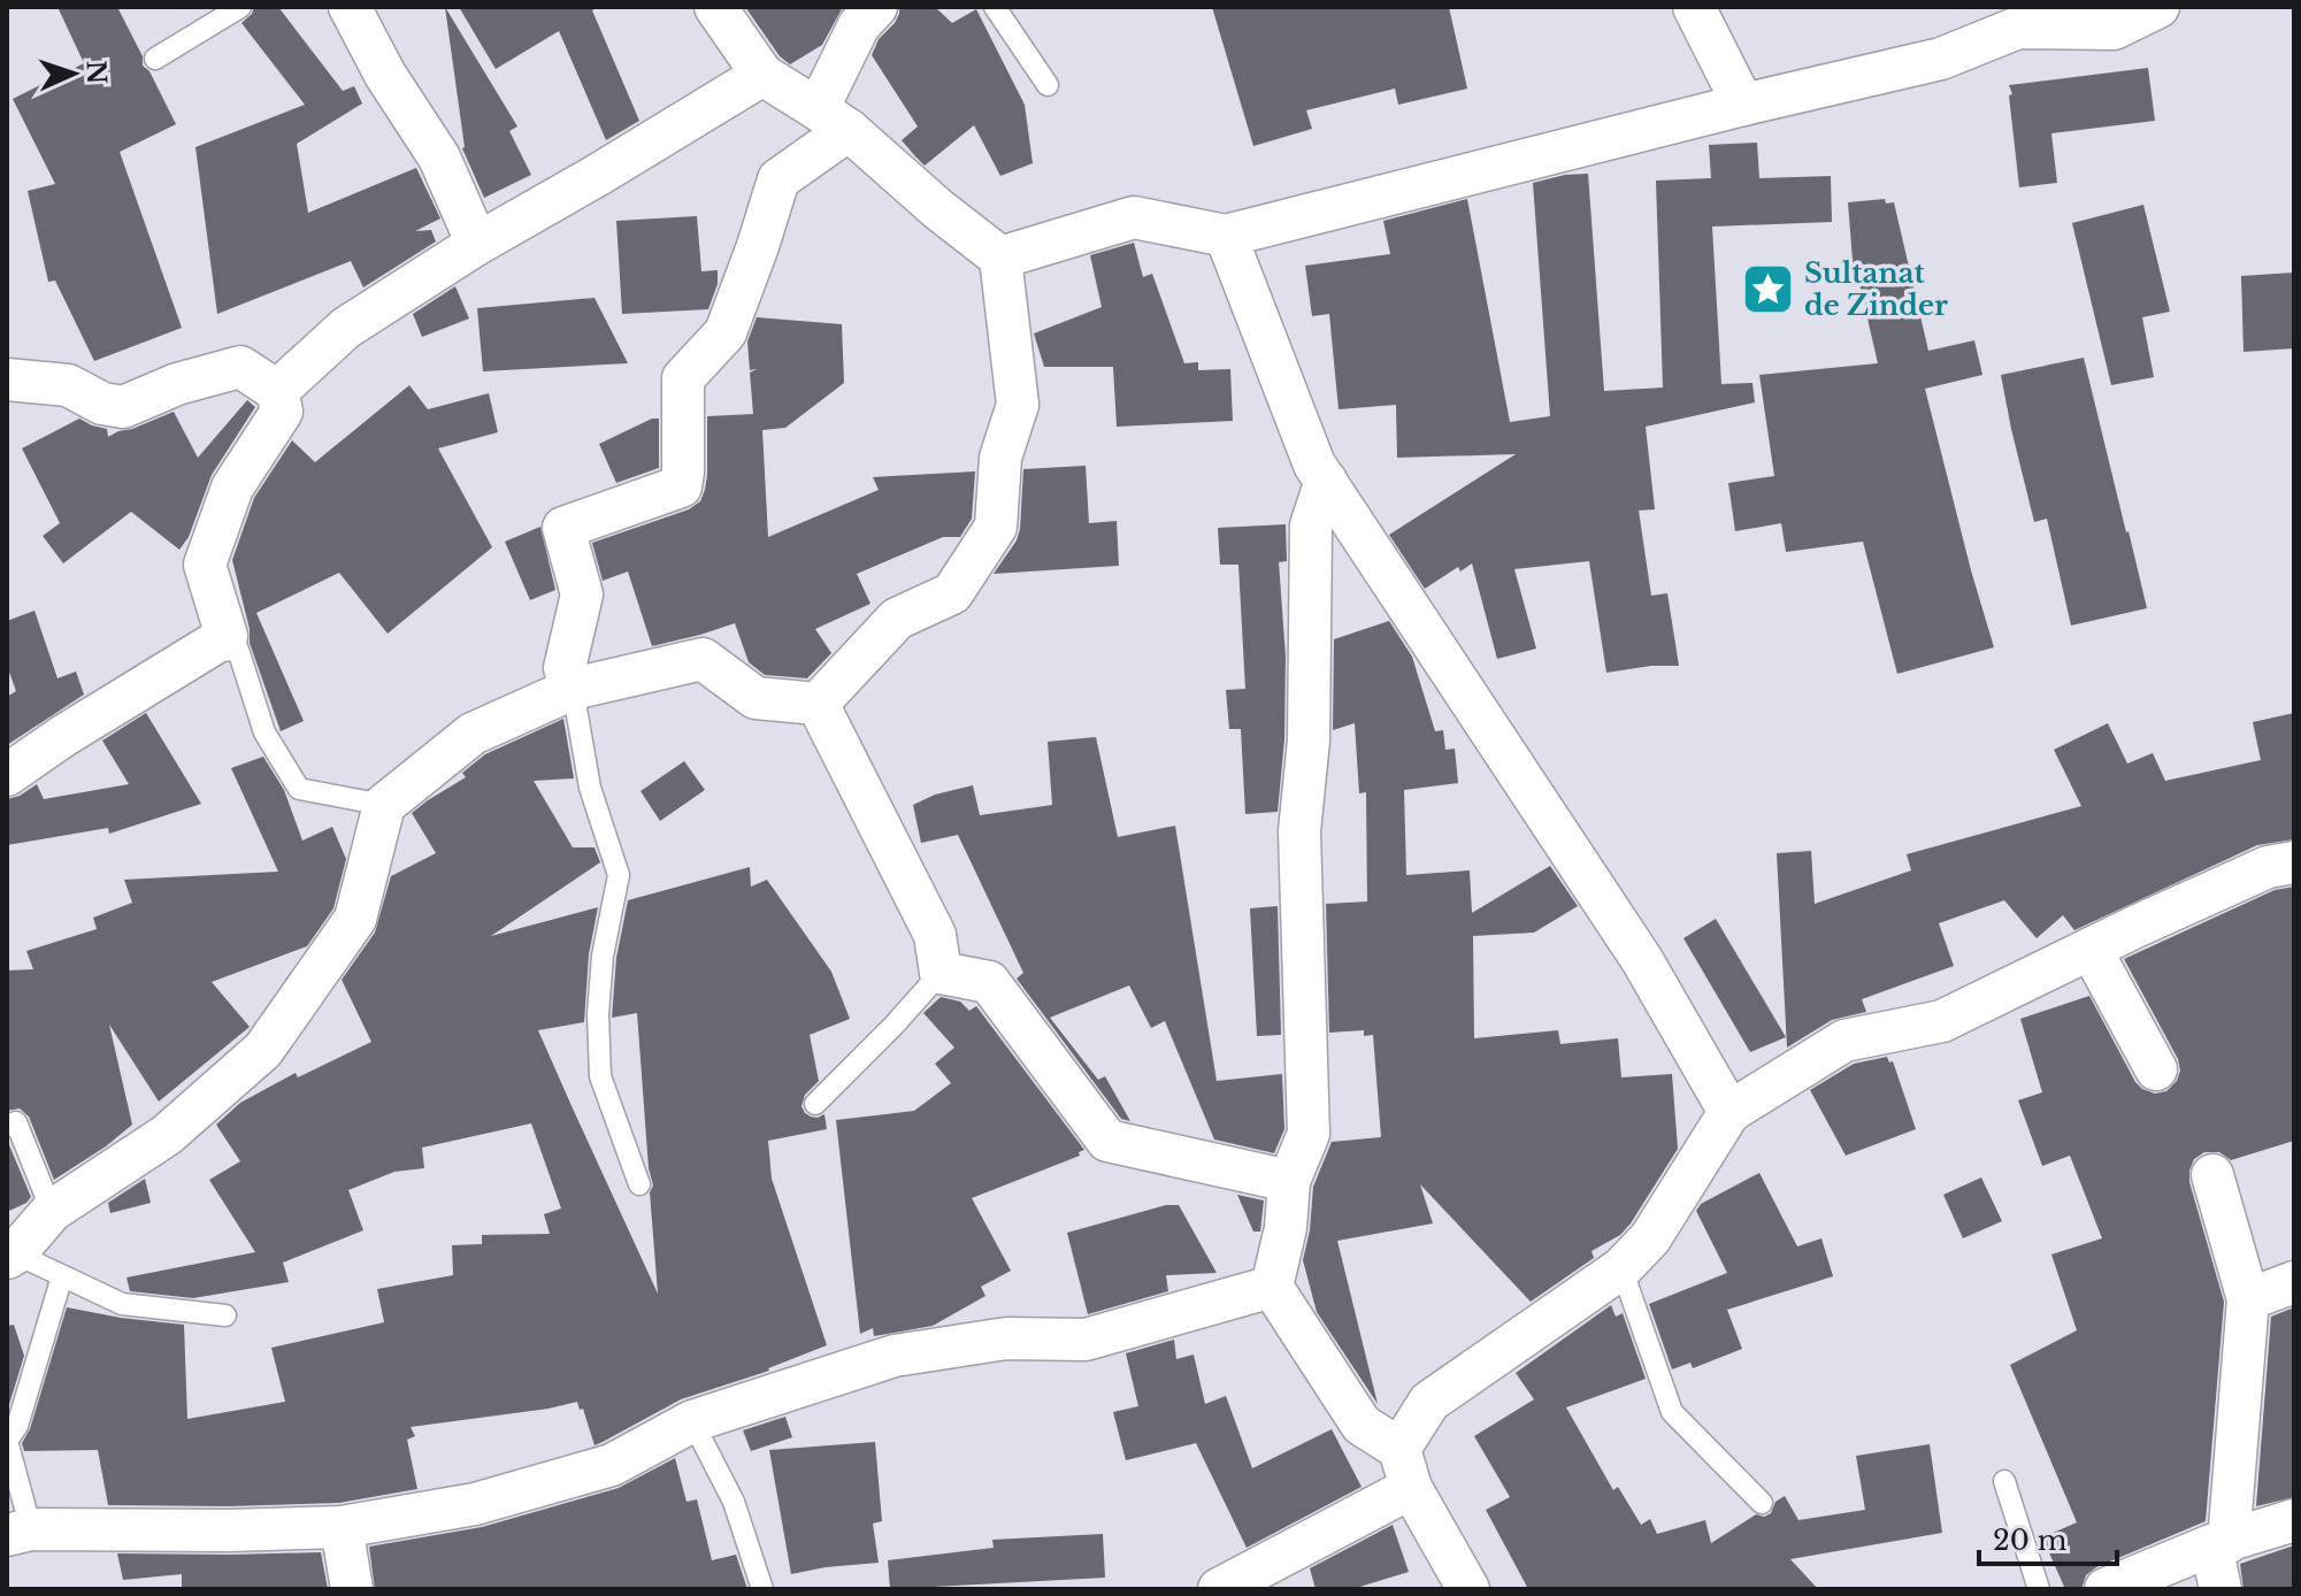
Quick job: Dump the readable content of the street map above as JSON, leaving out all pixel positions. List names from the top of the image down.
{
  "places": {
    "place": ["Sultanat de Zinder"]
  },
  "scale_bar": "20 m",
  "north": "right"
}
